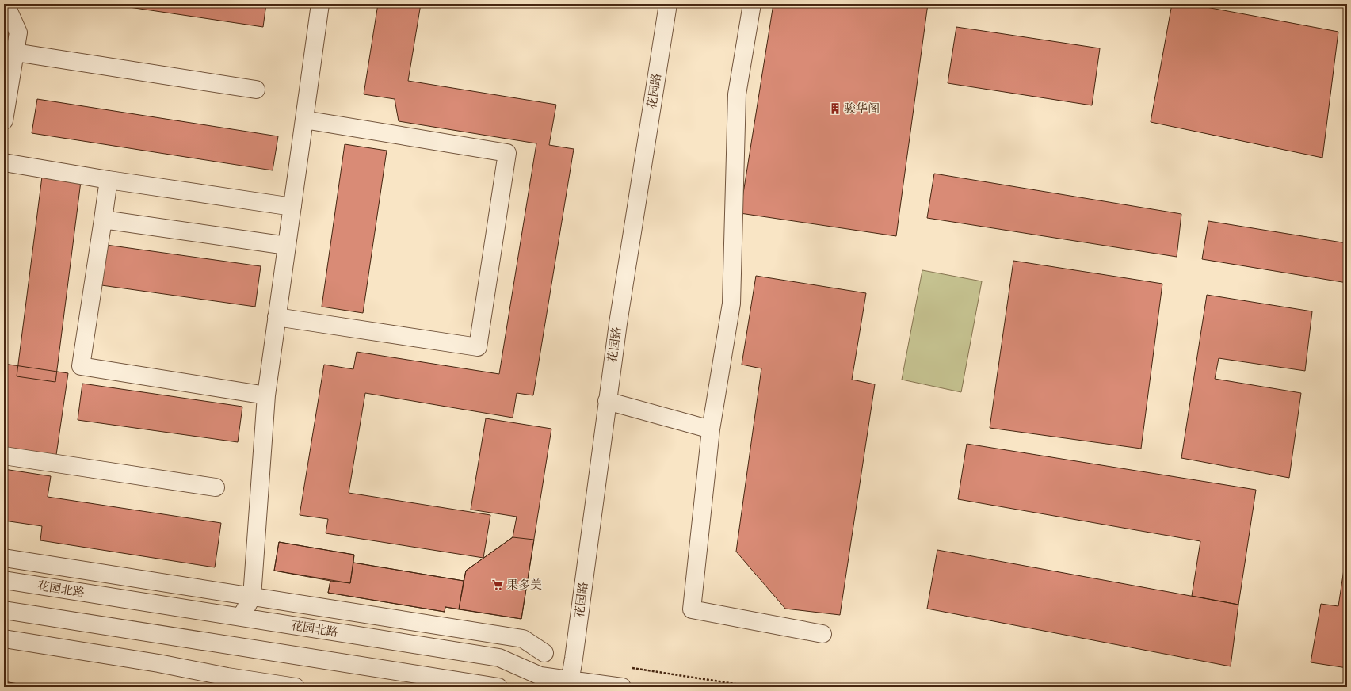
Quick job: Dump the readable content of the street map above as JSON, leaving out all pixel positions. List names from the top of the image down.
{
  "streets": {
    "street": ["花园路", "花园北路"]
  },
  "crossings": [
    ["花园路", "花园北路"]
  ],
  "places": {
    "building": ["骏华阁"],
    "supermarket": ["果多美"]
  }
}
